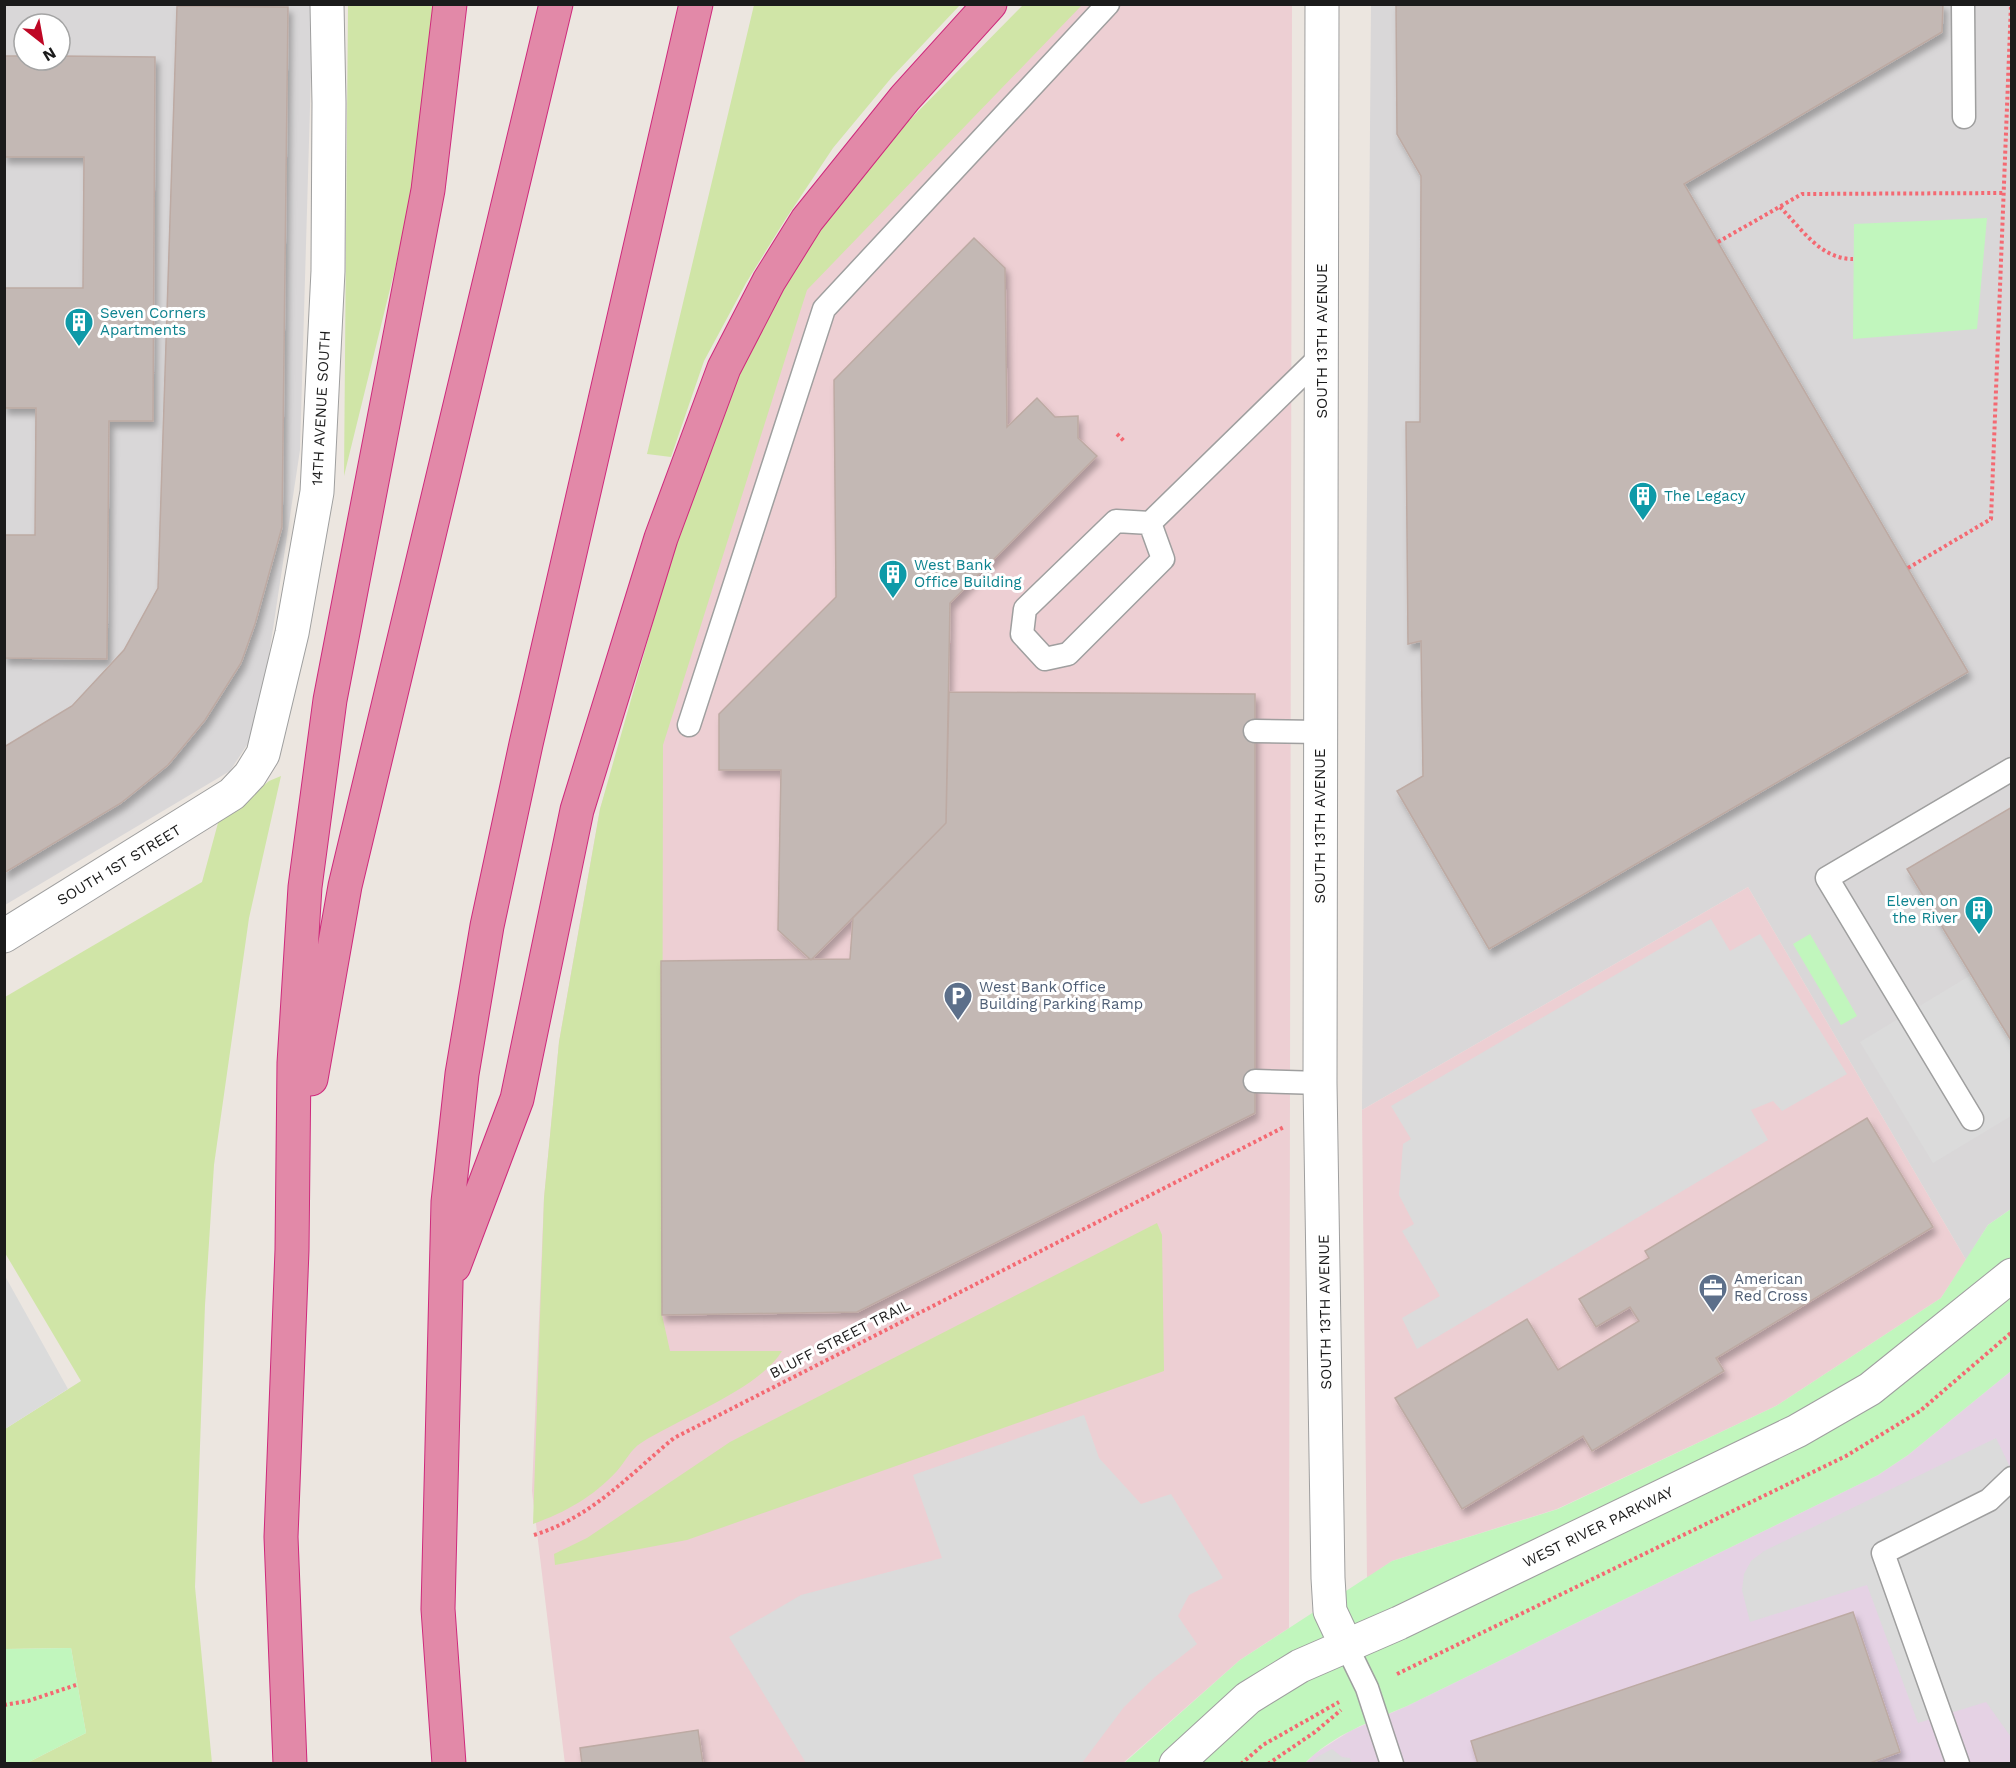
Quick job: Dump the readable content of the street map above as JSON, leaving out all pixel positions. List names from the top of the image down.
{
  "streets": {
    "street": [
      "SOUTH 13TH AVENUE",
      "14TH AVENUE SOUTH",
      "SOUTH 1ST STREET",
      "WEST RIVER PARKWAY"
    ],
    "path": ["BLUFF STREET TRAIL"]
  },
  "crossings": [
    ["SOUTH 13TH AVENUE", "WEST RIVER PARKWAY"],
    ["14TH AVENUE SOUTH", "SOUTH 1ST STREET"]
  ],
  "places": {
    "building": [
      "Seven Corners Apartments",
      "The Legacy",
      "West Bank Office Building",
      "Eleven on the River"
    ],
    "parking": ["West Bank Office Building Parking Ramp"],
    "office": ["American Red Cross"]
  },
  "north": "bottom right"
}
